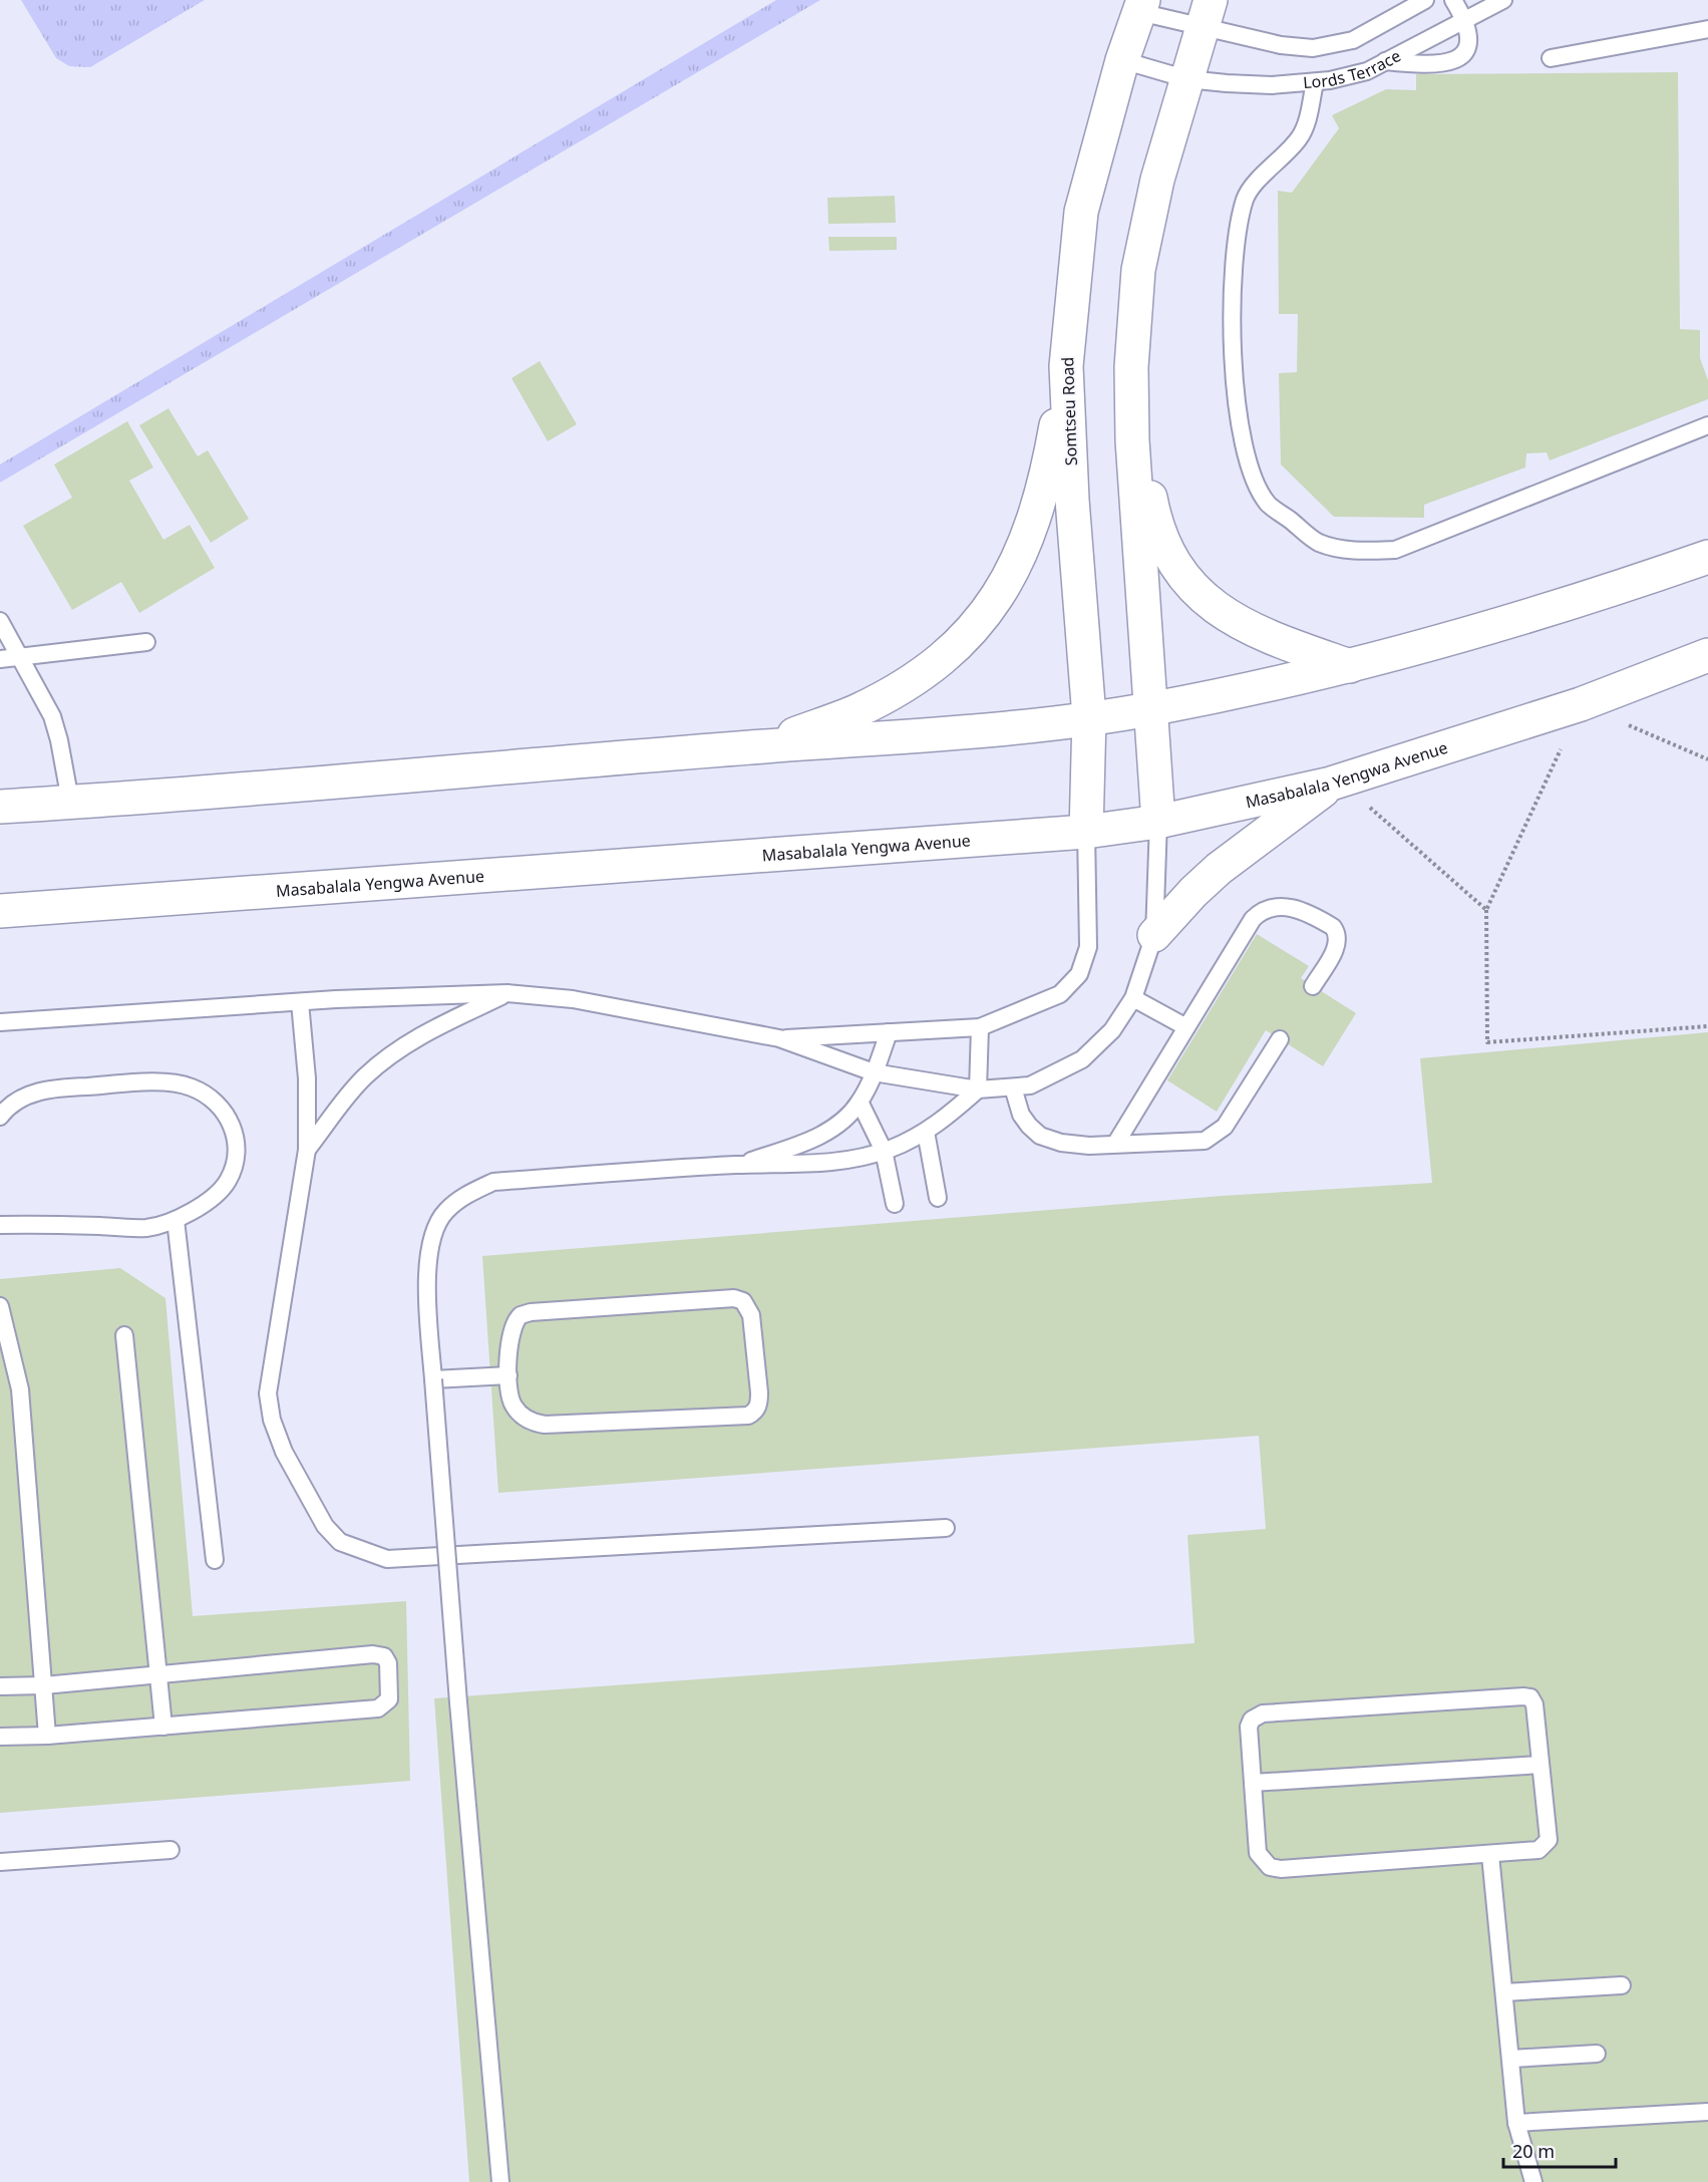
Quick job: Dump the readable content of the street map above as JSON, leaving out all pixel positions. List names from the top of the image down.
{
  "streets": {
    "main road": ["Somtseu Road", "Masabalala Yengwa Avenue"],
    "lane": ["Lords Terrace"]
  },
  "crossings": [
    ["Lords Terrace", "Somtseu Road"],
    ["Somtseu Road", "Masabalala Yengwa Avenue"]
  ],
  "scale_bar": "20 m"
}
